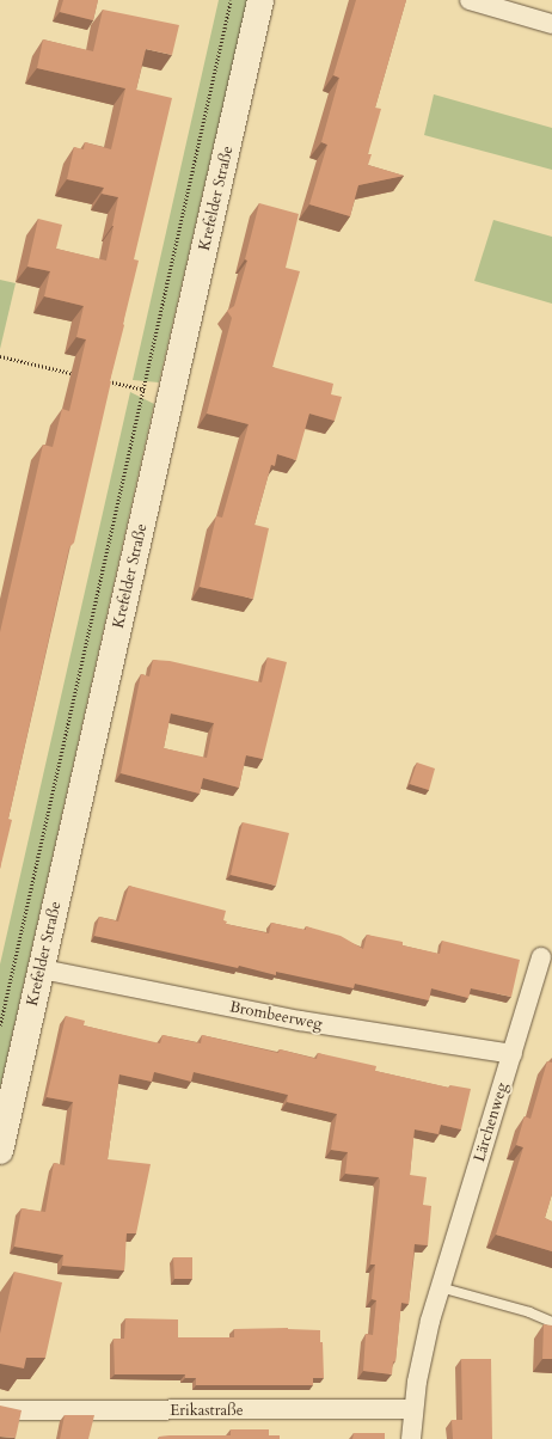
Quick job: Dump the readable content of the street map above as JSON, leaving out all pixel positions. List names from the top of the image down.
{
  "streets": {
    "main road": ["Krefelder Straße"],
    "street": ["Brombeerweg", "Lärchenweg", "Erikastraße"]
  },
  "crossings": [
    ["Krefelder Straße", "Brombeerweg"],
    ["Brombeerweg", "Lärchenweg"],
    ["Lärchenweg", "Erikastraße"]
  ]
}
